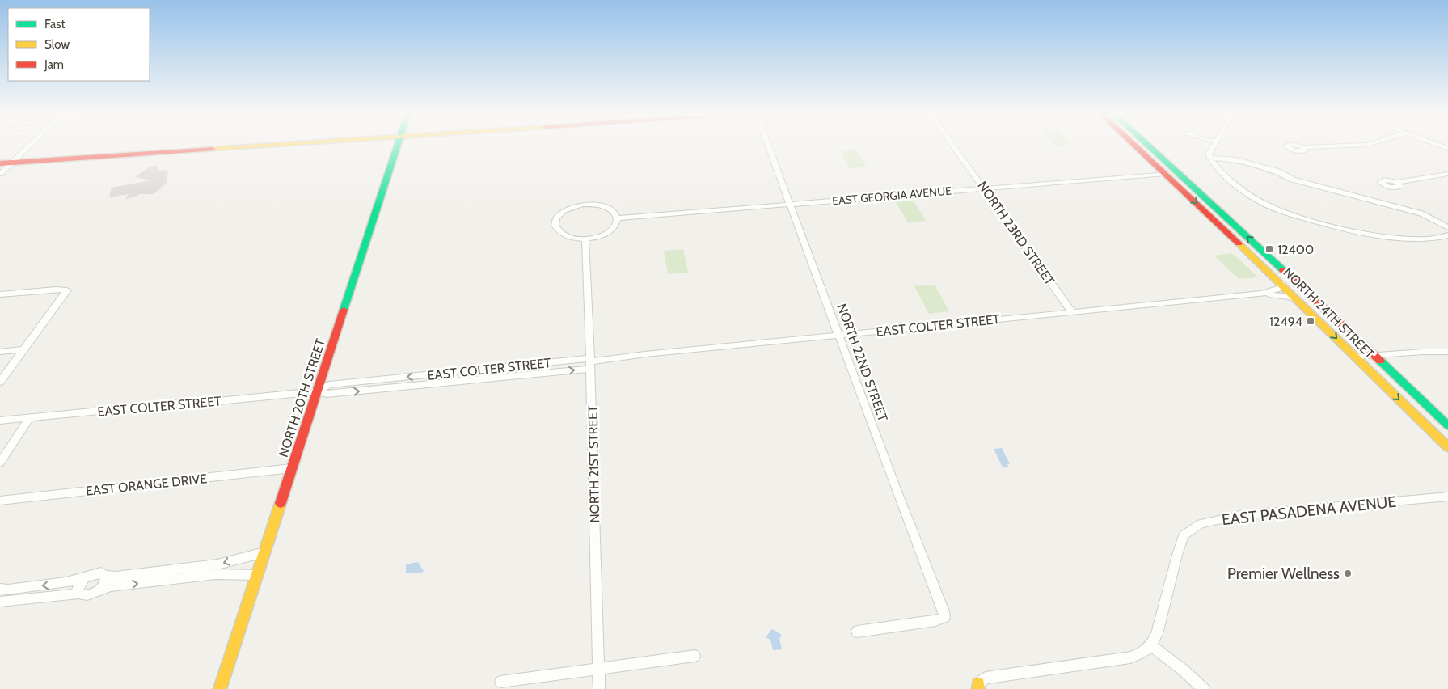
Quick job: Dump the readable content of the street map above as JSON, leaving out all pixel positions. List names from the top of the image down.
{
  "streets": {
    "street": [
      "EAST GEORGIA AVENUE",
      "NORTH 23RD STREET",
      "NORTH 24TH STREET",
      "EAST COLTER STREET",
      "NORTH 22ND STREET",
      "NORTH 20TH STREET",
      "NORTH 21ST STREET",
      "EAST ORANGE DRIVE",
      "EAST PASADENA AVENUE"
    ]
  },
  "crossings": [
    ["EAST GEORGIA AVENUE", "NORTH 23RD STREET"],
    ["EAST GEORGIA AVENUE", "NORTH 24TH STREET"],
    ["EAST GEORGIA AVENUE", "NORTH 22ND STREET"],
    ["NORTH 23RD STREET", "EAST COLTER STREET"],
    ["NORTH 24TH STREET", "EAST COLTER STREET"],
    ["EAST COLTER STREET", "NORTH 22ND STREET"],
    ["EAST COLTER STREET", "NORTH 20TH STREET"],
    ["EAST COLTER STREET", "NORTH 21ST STREET"],
    ["NORTH 20TH STREET", "EAST ORANGE DRIVE"]
  ],
  "places": {
    "transit": ["12400", "12494"],
    "other": ["Premier Wellness"]
  },
  "legend": ["Fast", "Slow", "Jam"]
}
